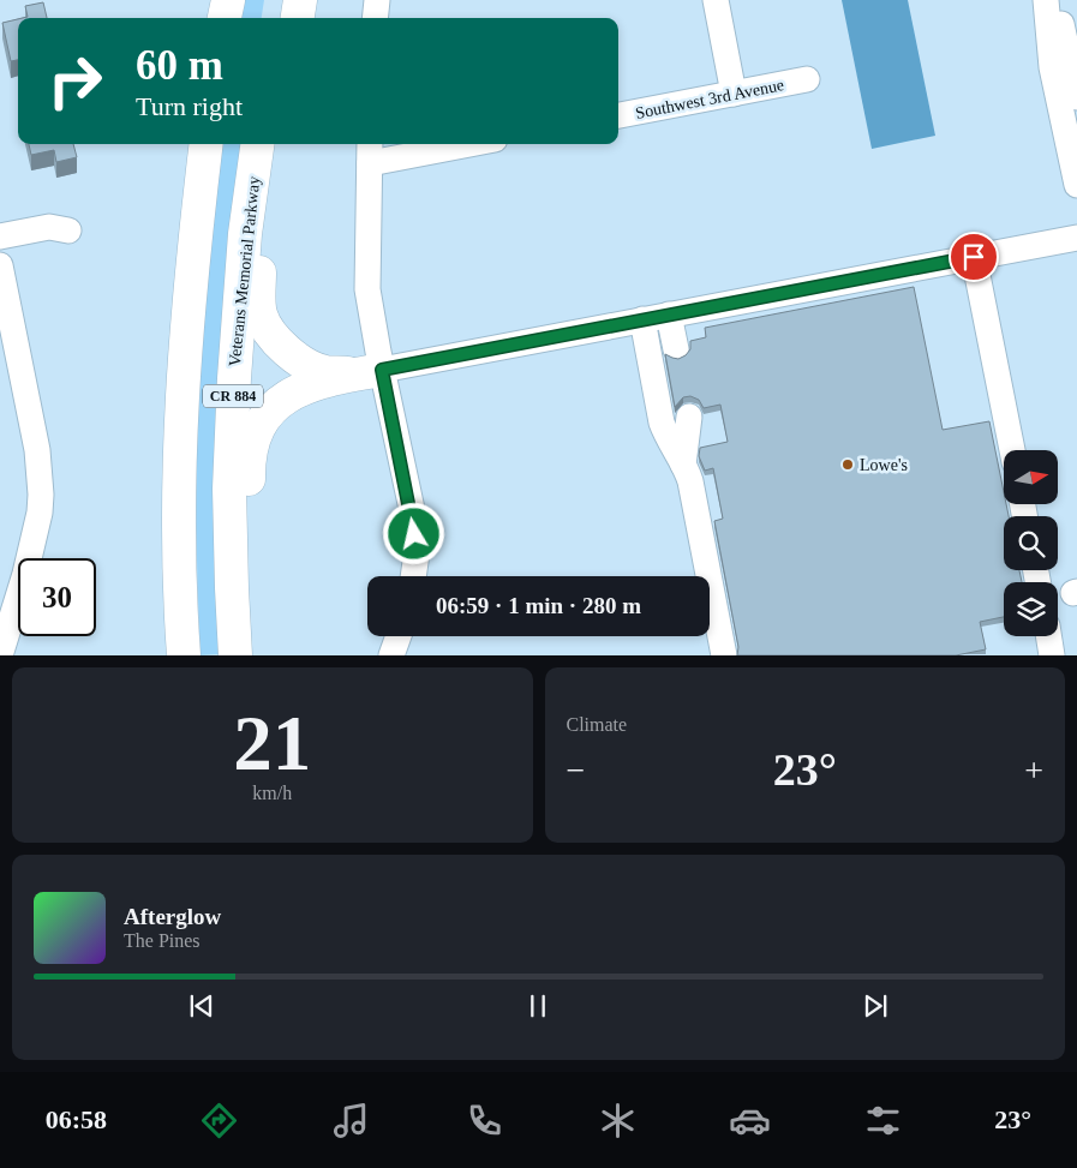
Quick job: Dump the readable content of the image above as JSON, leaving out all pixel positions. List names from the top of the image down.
{
  "streets": {
    "highway": ["Veterans Memorial Parkway", "CR 884"],
    "street": ["Southwest 3rd Avenue"]
  },
  "places": ["Lowe's"],
  "north": "right",
  "page": {
    "turn": ["60 m", "Turn right"],
    "limit": "30",
    "trip": "06:59 · 1 min · 280 m",
    "tile": [
      ["21", "km/h"],
      "Climate"
    ],
    "heat": ["−", "23°", "+"],
    "song": ["Afterglow", "The Pines"],
    "tabs": ["06:58", "23°"]
  }
}
